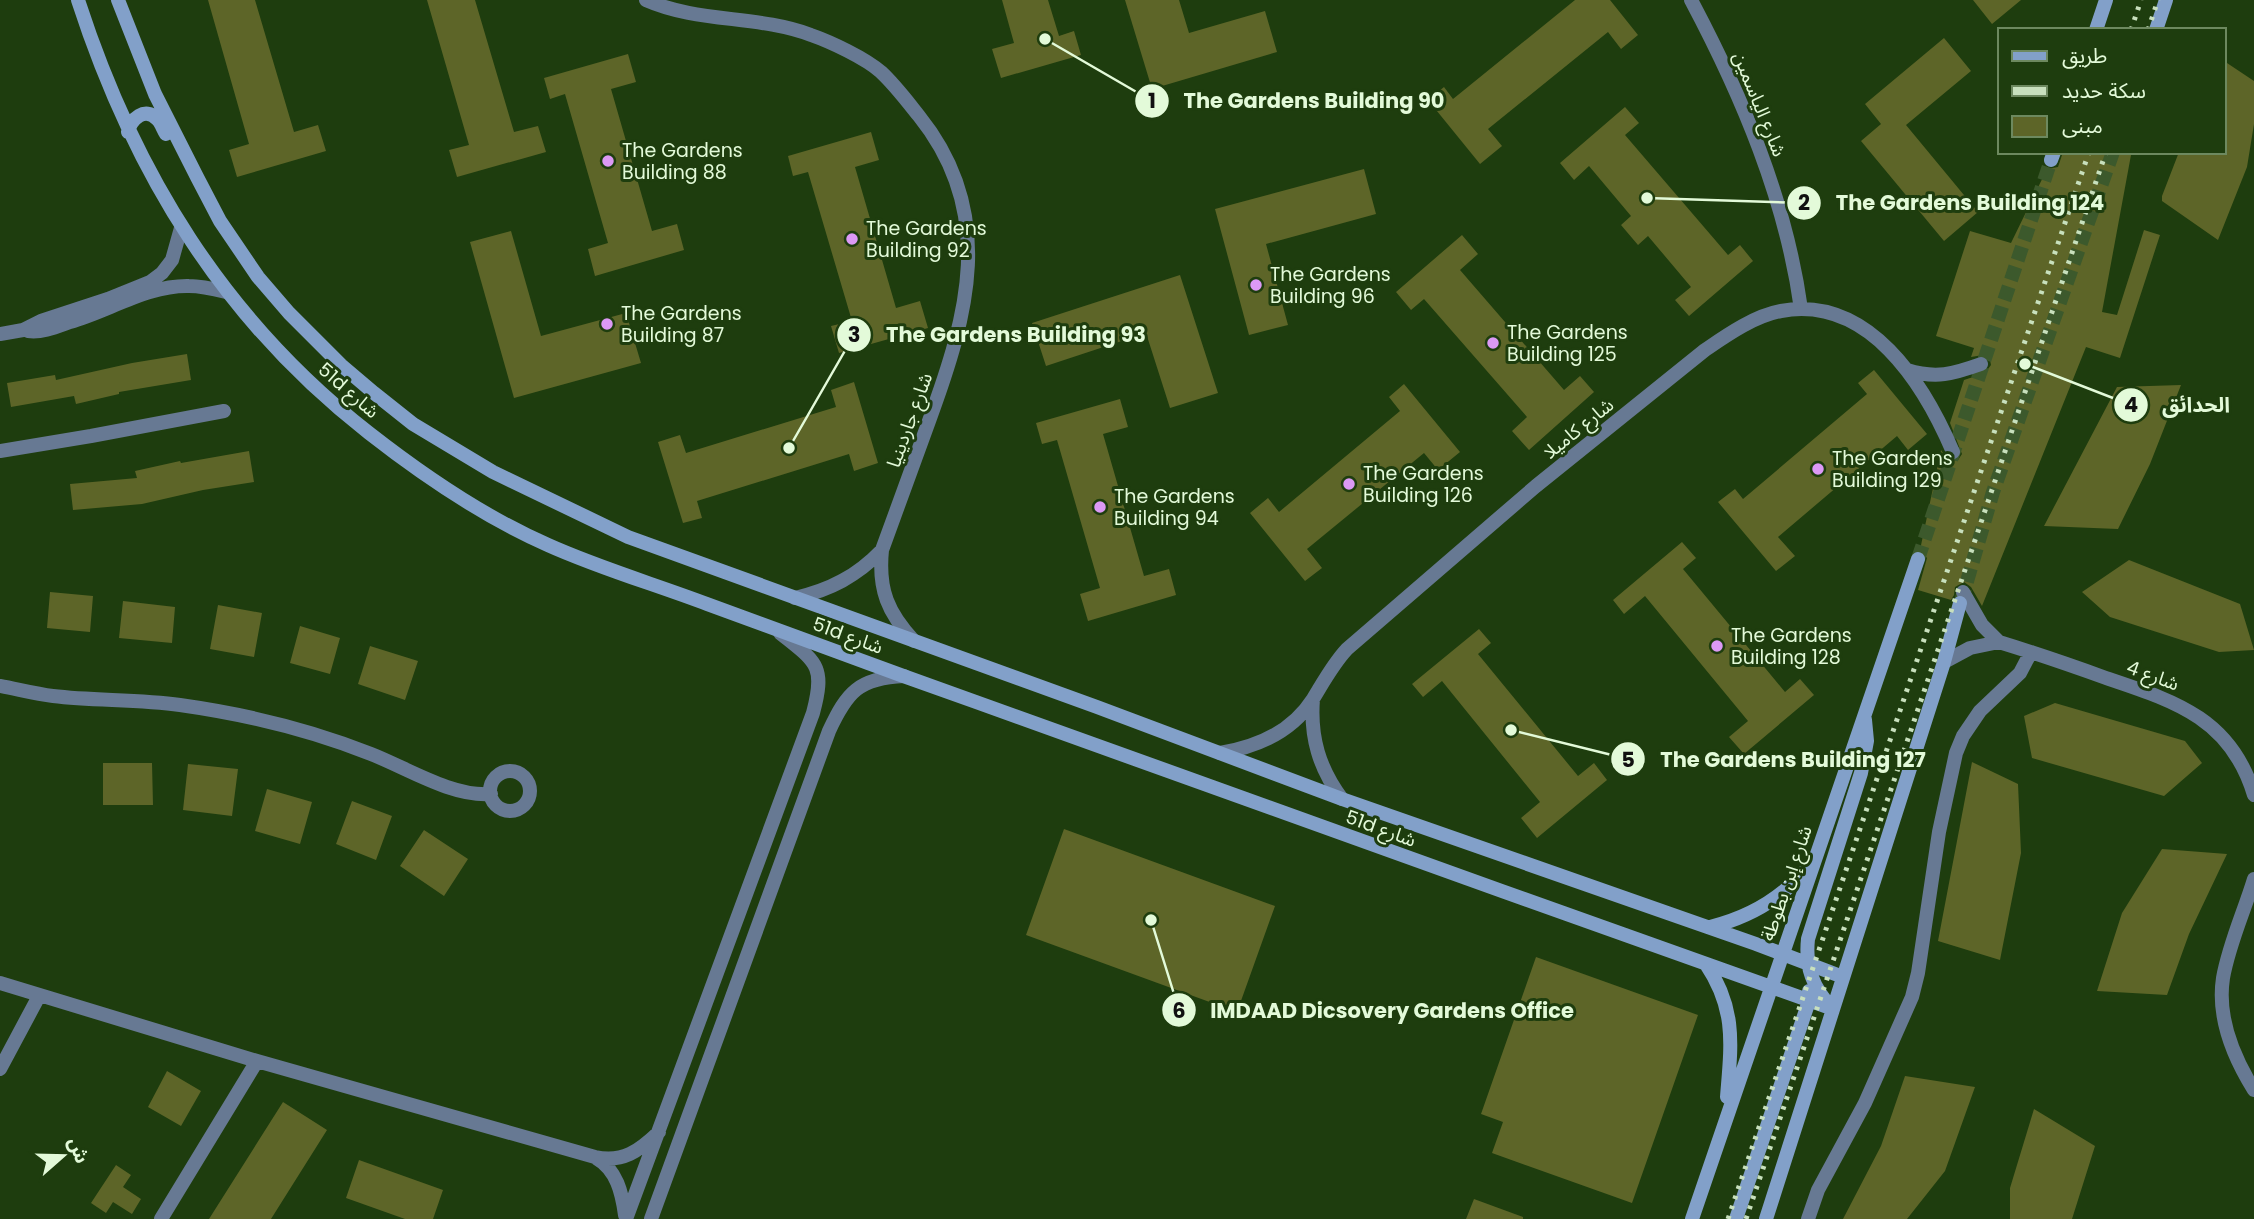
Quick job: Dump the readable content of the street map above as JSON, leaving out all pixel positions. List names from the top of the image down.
{
  "streets": {
    "street": [
      "شارع الياسمين",
      "51d شارع",
      "شارع جاردينيا",
      "شارع كاميلا",
      "شارع 4",
      "شارع إبن بطوطة"
    ]
  },
  "crossings": [
    ["شارع الياسمين", "شارع كاميلا"],
    ["51d شارع", "شارع جاردينيا"],
    ["51d شارع", "شارع كاميلا"],
    ["51d شارع", "شارع إبن بطوطة"]
  ],
  "places": [
    "The Gardens Building 90",
    "The Gardens Building 88",
    "The Gardens Building 124",
    "The Gardens Building 92",
    "The Gardens Building 96",
    "The Gardens Building 87",
    "The Gardens Building 125",
    "الحدائق",
    "The Gardens Building 93",
    "The Gardens Building 129",
    "The Gardens Building 126",
    "The Gardens Building 94",
    "The Gardens Building 128",
    "The Gardens Building 127",
    "IMDAAD Dicsovery Gardens Office"
  ],
  "legend": ["طريق", "سكة حديد", "مبنى"],
  "north": "right"
}
